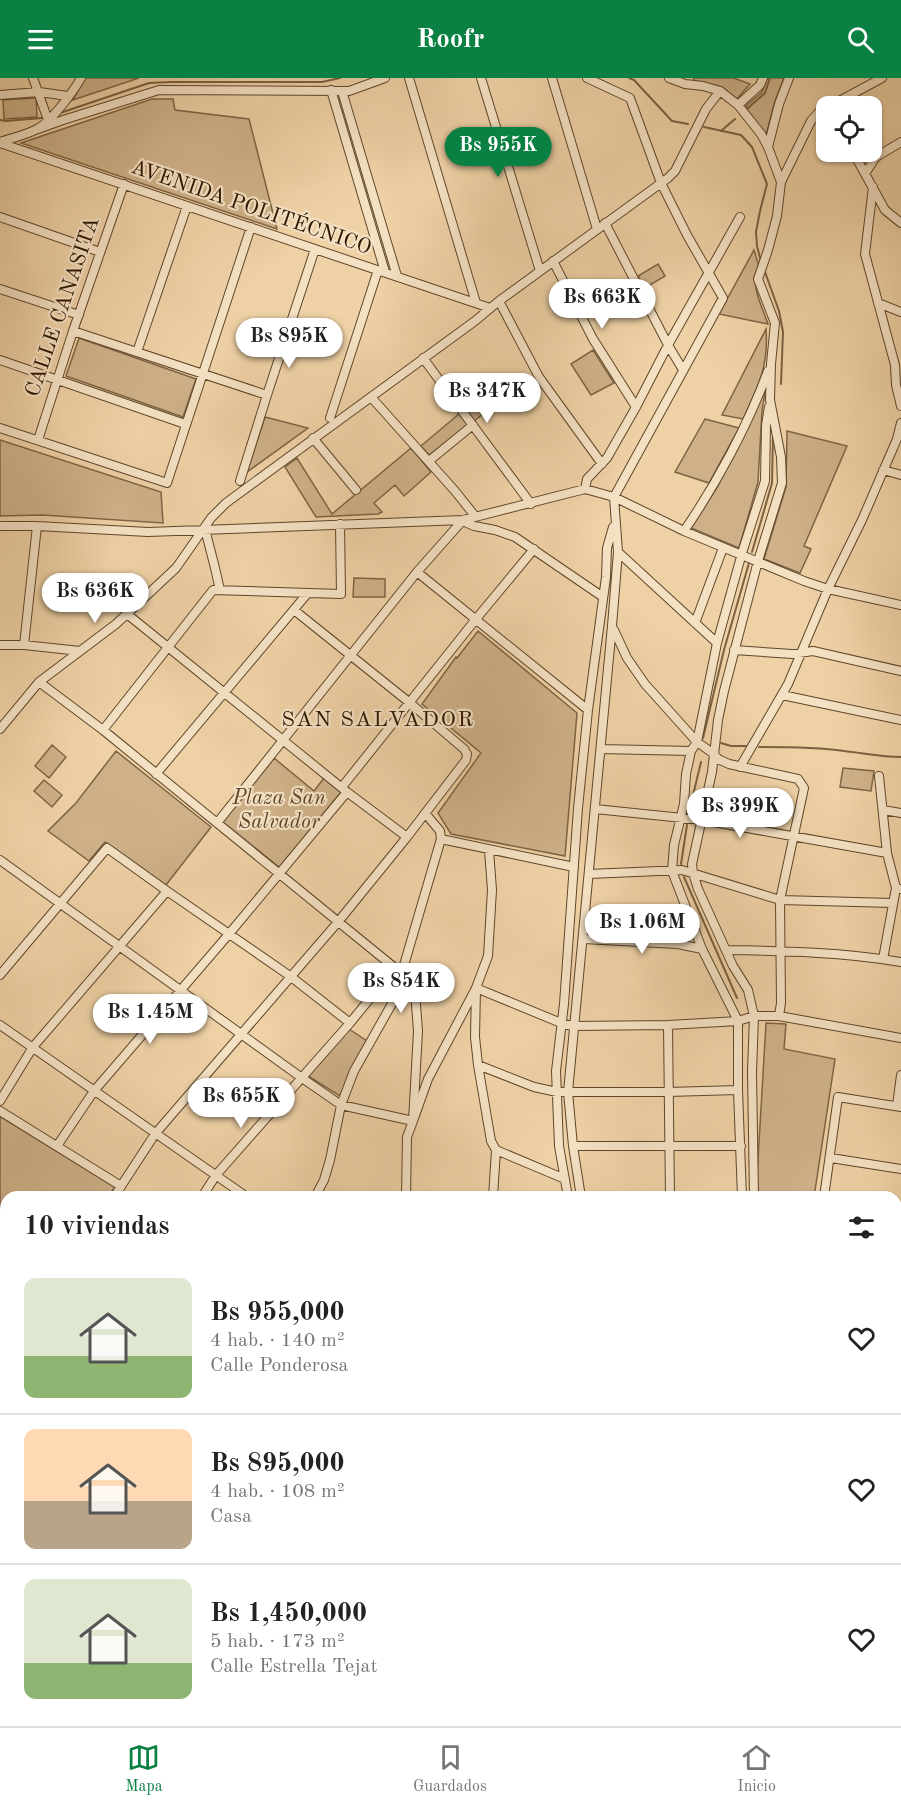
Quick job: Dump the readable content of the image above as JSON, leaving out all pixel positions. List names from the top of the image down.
{
  "streets": {
    "street": ["AVENIDA POLITÉCNICO", "CALLE CANASITA"]
  },
  "crossings": [
    ["AVENIDA POLITÉCNICO", "CALLE CANASITA"]
  ],
  "districts": ["SAN SALVADOR"],
  "parks": ["Plaza San Salvador"],
  "page": {
    "header": "Roofr",
    "price": [
      "Bs 955K",
      "Bs 663K",
      "Bs 895K",
      "Bs 347K",
      "Bs 636K",
      "Bs 399K",
      "Bs 1.06M",
      "Bs 854K",
      "Bs 1.45M",
      "Bs 655K"
    ],
    "heading": "10 viviendas",
    "list": [
      {
        "name": "Bs 955,000",
        "note": "4 hab. · 140 m² · Calle Ponderosa"
      },
      {
        "name": "Bs 895,000",
        "note": "4 hab. · 108 m² · Casa"
      },
      {
        "name": "Bs 1,450,000",
        "note": "5 hab. · 173 m² · Calle Estrella Tejat"
      }
    ],
    "tabs": ["Mapa", "Guardados", "Inicio"]
  }
}
